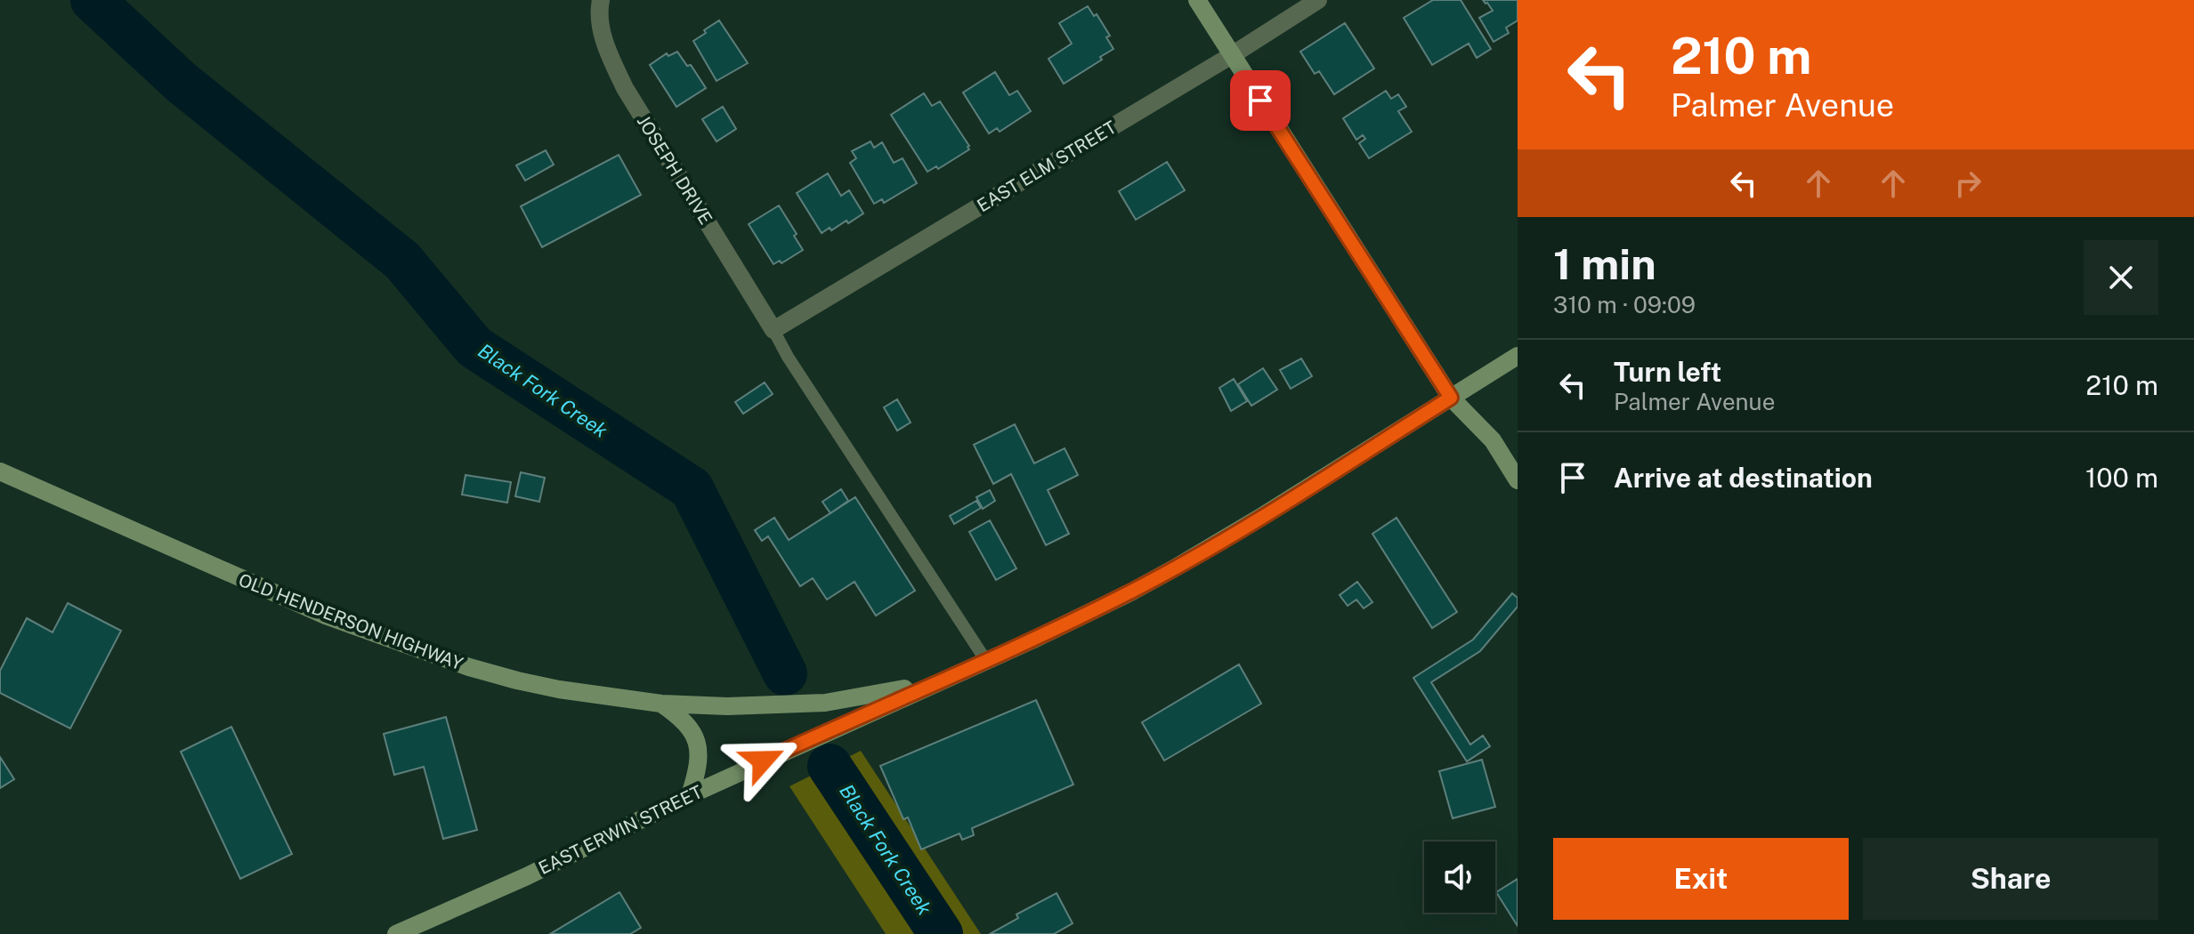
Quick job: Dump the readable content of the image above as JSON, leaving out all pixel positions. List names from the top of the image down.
{
  "streets": {
    "main road": ["OLD HENDERSON HIGHWAY", "EAST ERWIN STREET"],
    "street": ["EAST ELM STREET", "JOSEPH DRIVE"]
  },
  "crossings": [
    ["EAST ELM STREET", "JOSEPH DRIVE"],
    ["OLD HENDERSON HIGHWAY", "EAST ERWIN STREET"]
  ],
  "water": ["Black Fork Creek"],
  "page": {
    "turn": ["210 m", "Palmer Avenue"],
    "heading": ["1 min", "310 m · 09:09"],
    "list": [
      {
        "name": "Turn left",
        "note": "Palmer Avenue",
        "value": "210 m"
      },
      {
        "name": "Arrive at destination",
        "value": "100 m"
      }
    ],
    "buttons": ["Exit", "Share"]
  }
}
